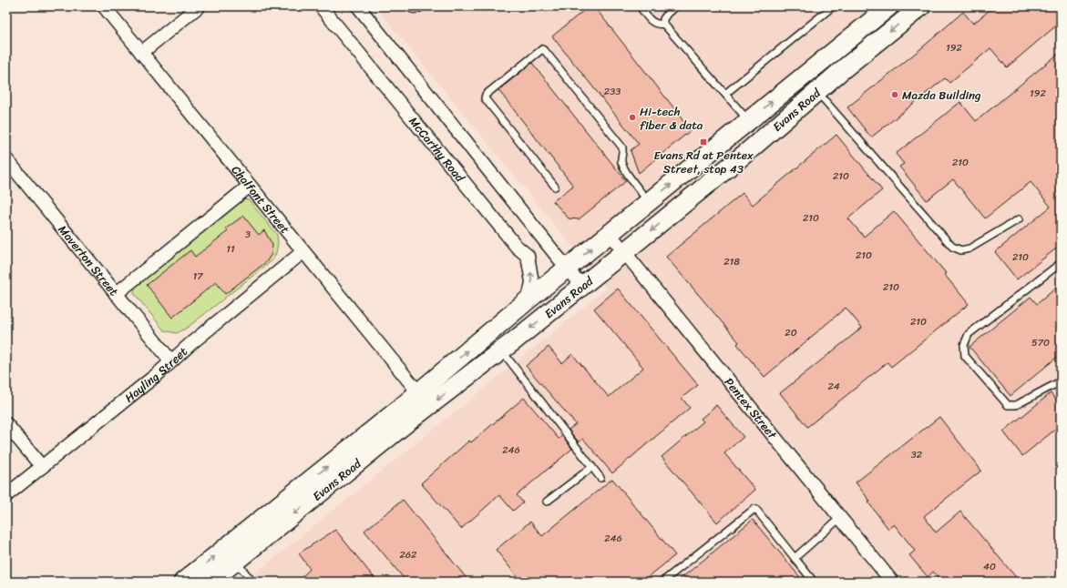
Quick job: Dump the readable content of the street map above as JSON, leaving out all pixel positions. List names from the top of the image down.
{
  "streets": {
    "main road": ["Evans Road"],
    "street": [
      "McCarthy Road",
      "Chalfont Street",
      "Maverton Street",
      "Hayling Street",
      "Pentex Street"
    ]
  },
  "crossings": [
    ["Evans Road", "McCarthy Road"],
    ["Evans Road", "Chalfont Street"],
    ["Evans Road", "Pentex Street"],
    ["Chalfont Street", "Hayling Street"],
    ["Maverton Street", "Hayling Street"]
  ],
  "places": {
    "other": ["Mazda Building", "Hi-tech fiber & data"],
    "transit": ["Evans Rd at Pentex Street, stop 43"]
  },
  "house_numbers": [
    "192",
    "233",
    "192",
    "210",
    "210",
    "210",
    "3",
    "11",
    "210",
    "210",
    "218",
    "17",
    "210",
    "210",
    "20",
    "570",
    "24",
    "246",
    "32",
    "246",
    "262",
    "40"
  ]
}
